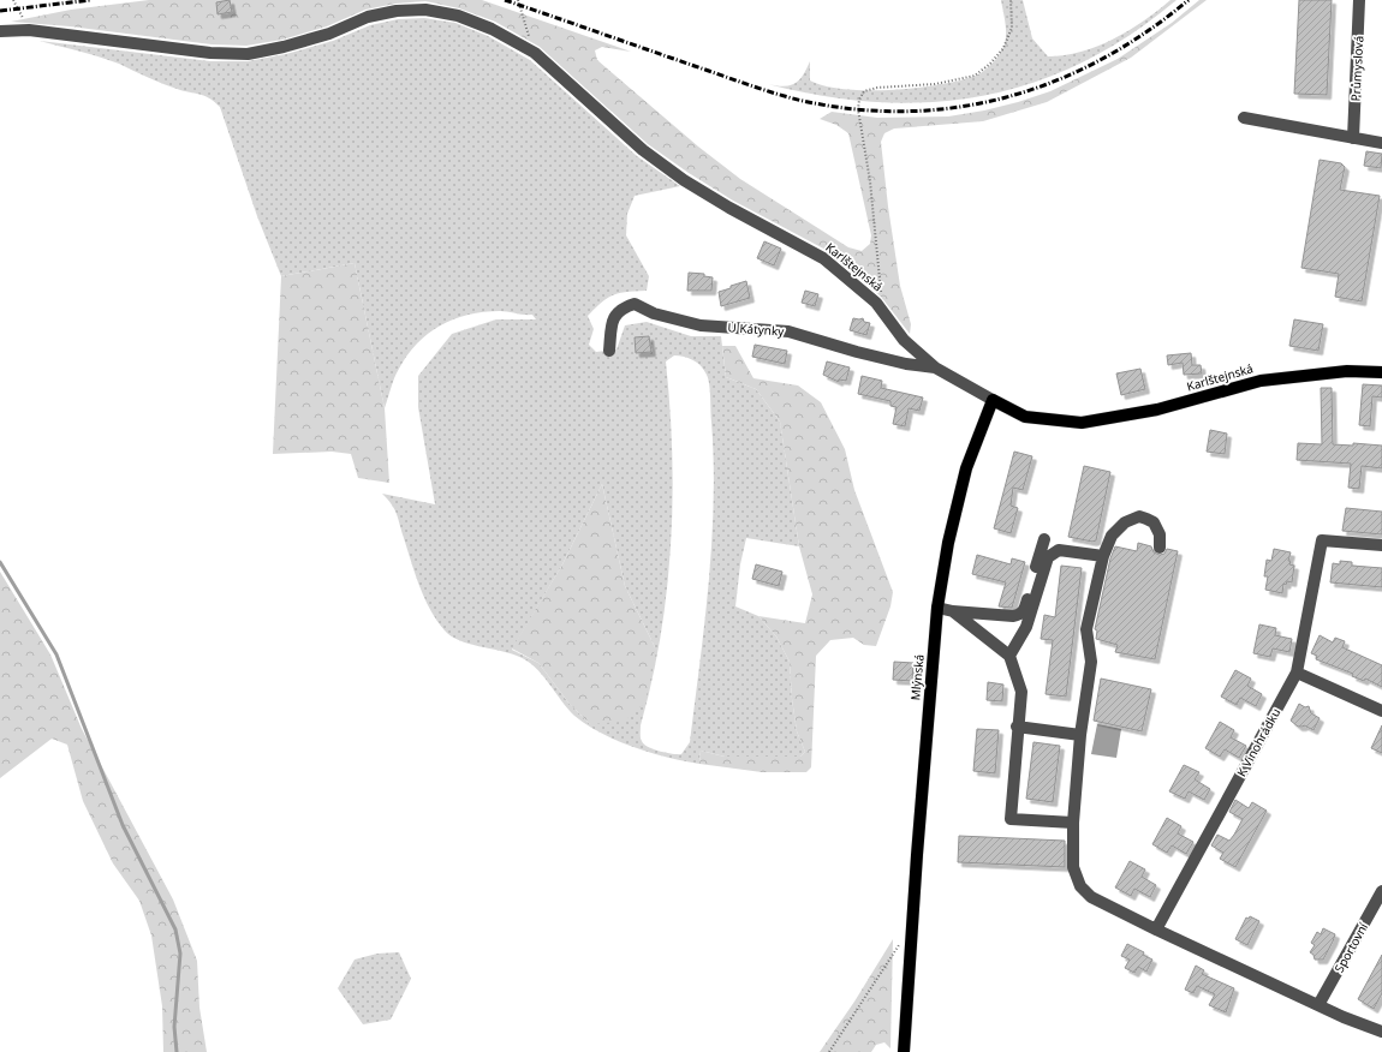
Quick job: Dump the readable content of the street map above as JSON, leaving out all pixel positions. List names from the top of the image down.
{
  "streets": {
    "main road": ["Karlštejnská", "Mlýnská"],
    "street": [
      "Průmyslová",
      "U Kátynky",
      "K Vinohrádku",
      "Sportovní"
    ]
  },
  "crossings": [
    ["Karlštejnská", "U Kátynky"],
    ["Karlštejnská", "Mlýnská"]
  ]
}
